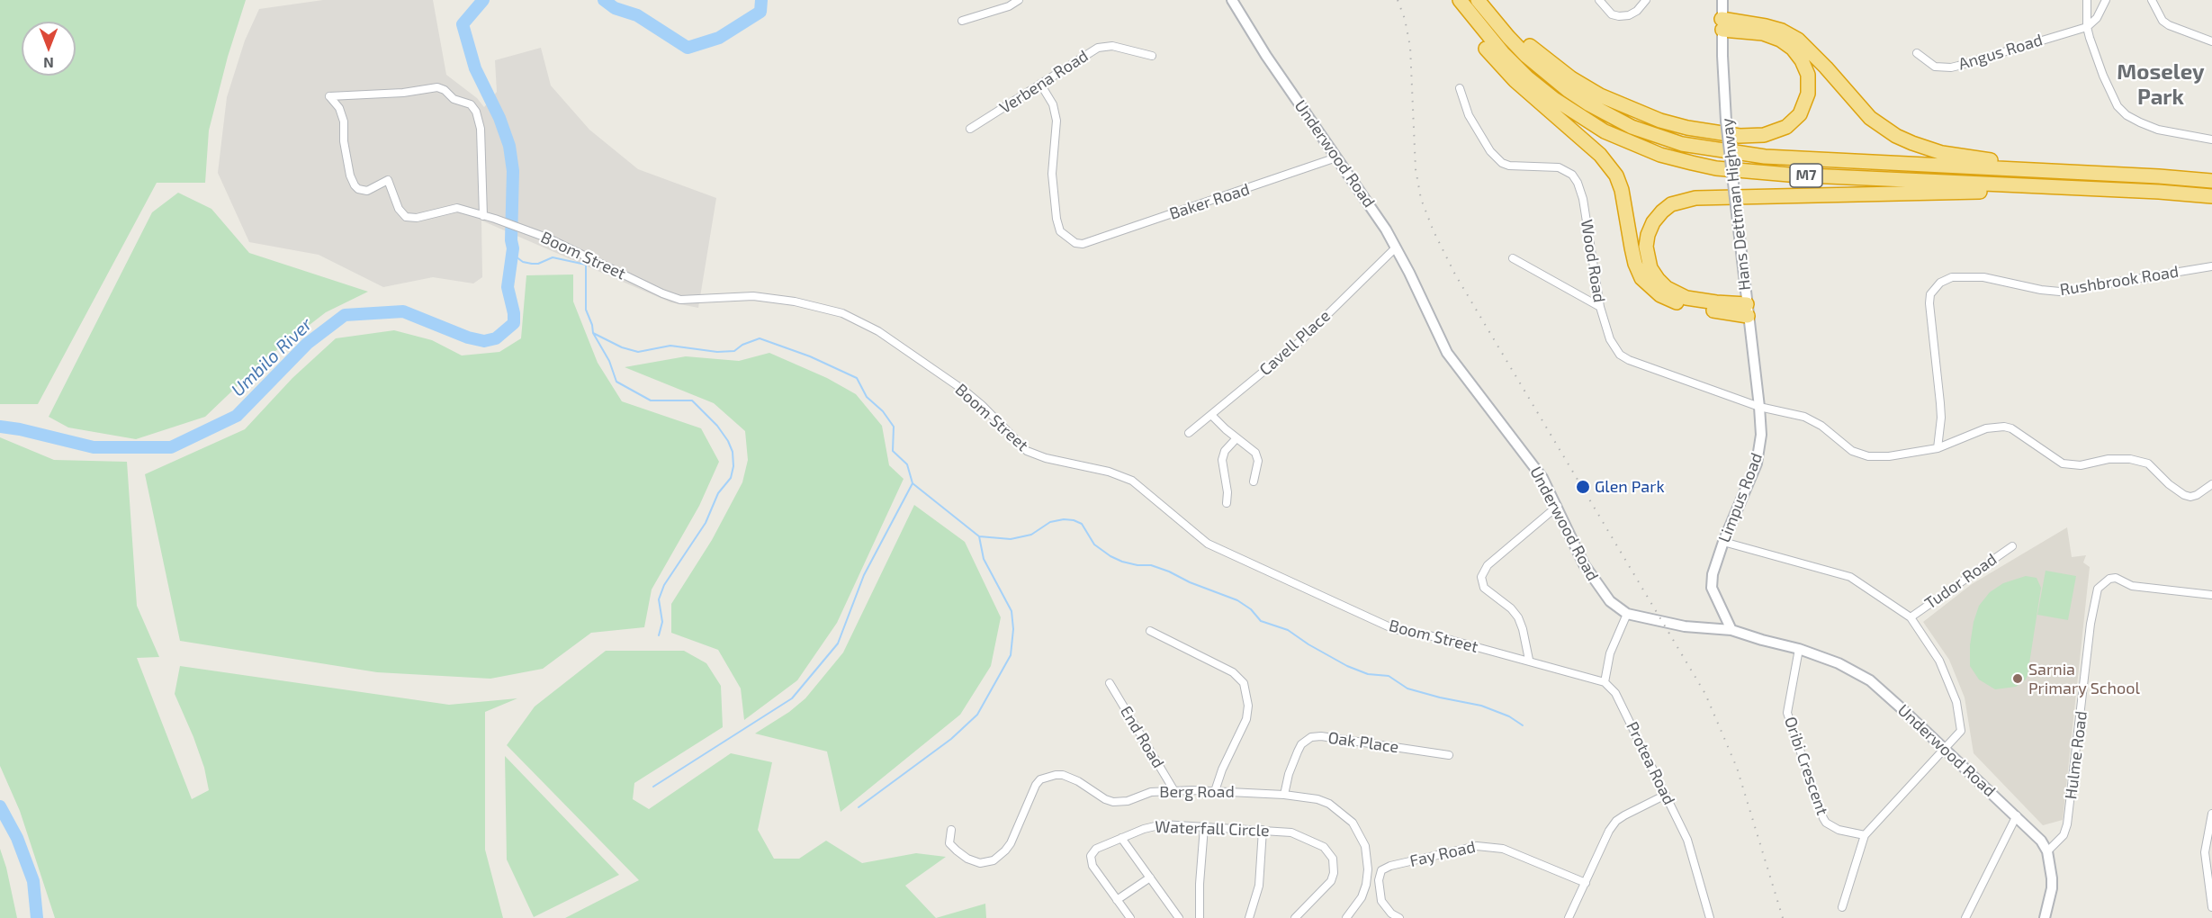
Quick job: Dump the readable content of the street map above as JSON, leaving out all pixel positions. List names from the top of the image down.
{
  "streets": {
    "highway": ["M7"],
    "main road": ["Underwood Road", "Hans Dettman Highway", "Limpus Road"],
    "street": [
      "Angus Road",
      "Verbena Road",
      "Baker Road",
      "Boom Street",
      "Wood Road",
      "Rushbrook Road",
      "Cavell Place",
      "Tudor Road",
      "End Road",
      "Oak Place",
      "Hulme Road",
      "Protea Road",
      "Oribi Crescent",
      "Berg Road",
      "Waterfall Circle",
      "Fay Road"
    ]
  },
  "crossings": [
    ["Verbena Road", "Baker Road"],
    ["Underwood Road", "Baker Road"],
    ["Underwood Road", "Cavell Place"],
    ["Underwood Road", "Limpus Road"],
    ["Underwood Road", "Hulme Road"],
    ["Underwood Road", "Oribi Crescent"],
    ["Hans Dettman Highway", "Wood Road"],
    ["Hans Dettman Highway", "Limpus Road"],
    ["Boom Street", "Protea Road"],
    ["Wood Road", "Limpus Road"],
    ["End Road", "Berg Road"],
    ["Oak Place", "Berg Road"]
  ],
  "districts": ["Moseley Park"],
  "water": ["Umbilo River"],
  "places": ["Glen Park", "Sarnia Primary School"],
  "north": "bottom"
}
